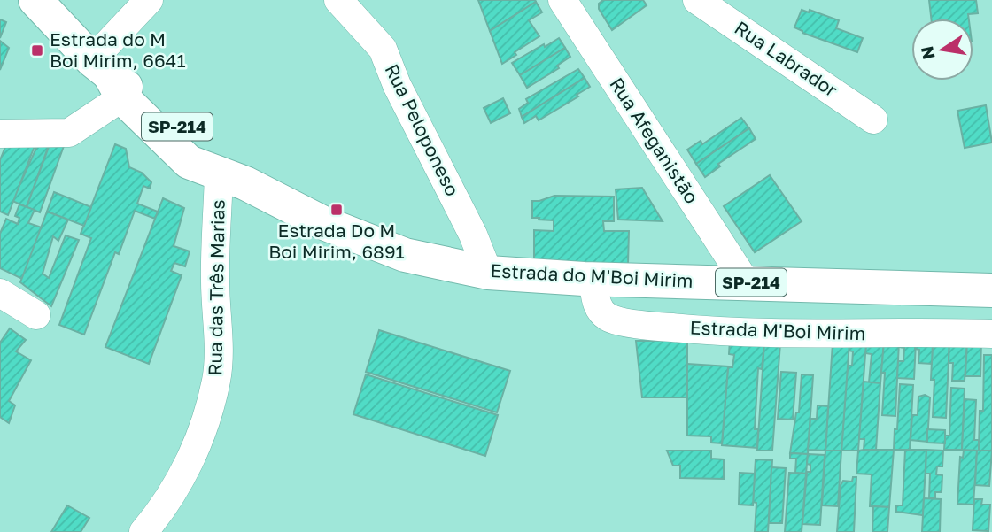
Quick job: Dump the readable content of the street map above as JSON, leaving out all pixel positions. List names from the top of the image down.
{
  "streets": {
    "main road": ["SP-214", "Estrada do M'Boi Mirim"],
    "street": [
      "Rua Labrador",
      "Rua Peloponeso",
      "Rua Afeganistão",
      "Rua das Três Marias",
      "Estrada M'Boi Mirim"
    ]
  },
  "crossings": [
    ["Rua Peloponeso", "Estrada do M'Boi Mirim"],
    ["Rua Afeganistão", "Estrada do M'Boi Mirim"],
    ["Estrada do M'Boi Mirim", "Rua das Três Marias"],
    ["Estrada do M'Boi Mirim", "Estrada M'Boi Mirim"]
  ],
  "places": {
    "transit": ["Estrada do M Boi Mirim, 6641", "Estrada Do M Boi Mirim, 6891"]
  },
  "north": "left"
}
